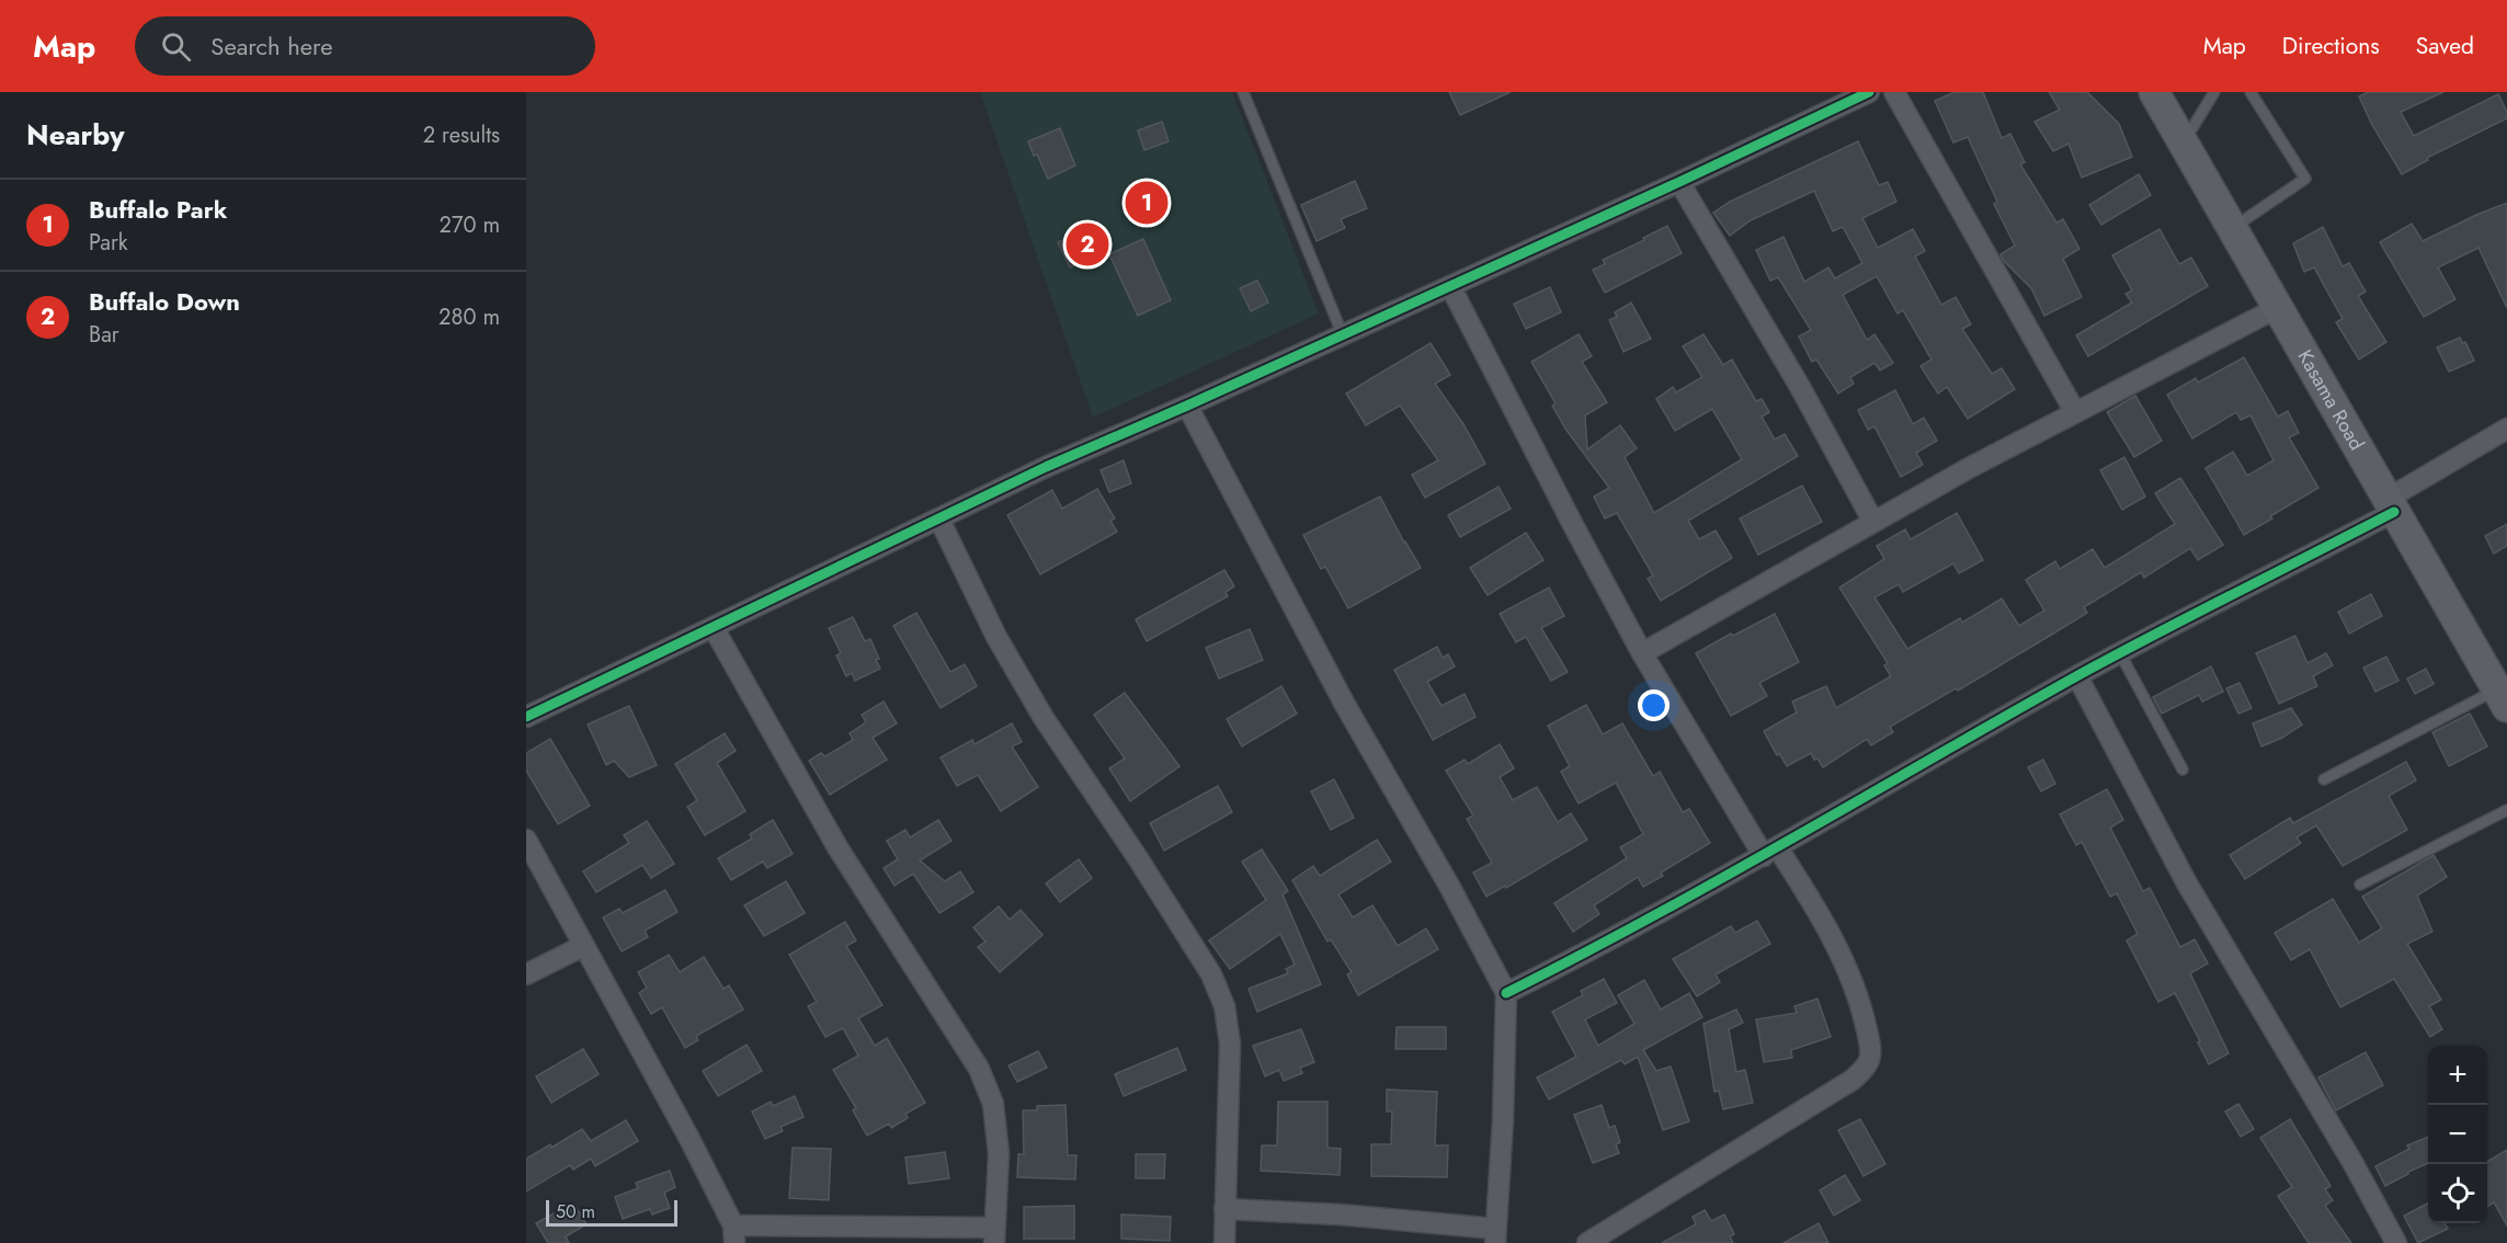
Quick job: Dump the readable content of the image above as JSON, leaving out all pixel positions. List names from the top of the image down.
{
  "streets": {
    "street": ["Kasama Road"]
  },
  "scale_bar": "50 m",
  "page": {
    "header": "Map",
    "search": "Search here",
    "nav": ["Map", "Directions", "Saved"],
    "heading": ["Nearby", "2 results"],
    "list": [
      {
        "mark": "1",
        "name": "Buffalo Park",
        "note": "Park",
        "value": "270 m"
      },
      {
        "mark": "2",
        "name": "Buffalo Down",
        "note": "Bar",
        "value": "280 m"
      }
    ],
    "pins": ["1", "2"],
    "map_buttons": ["+", "−"],
    "scale": "50 m"
  }
}
